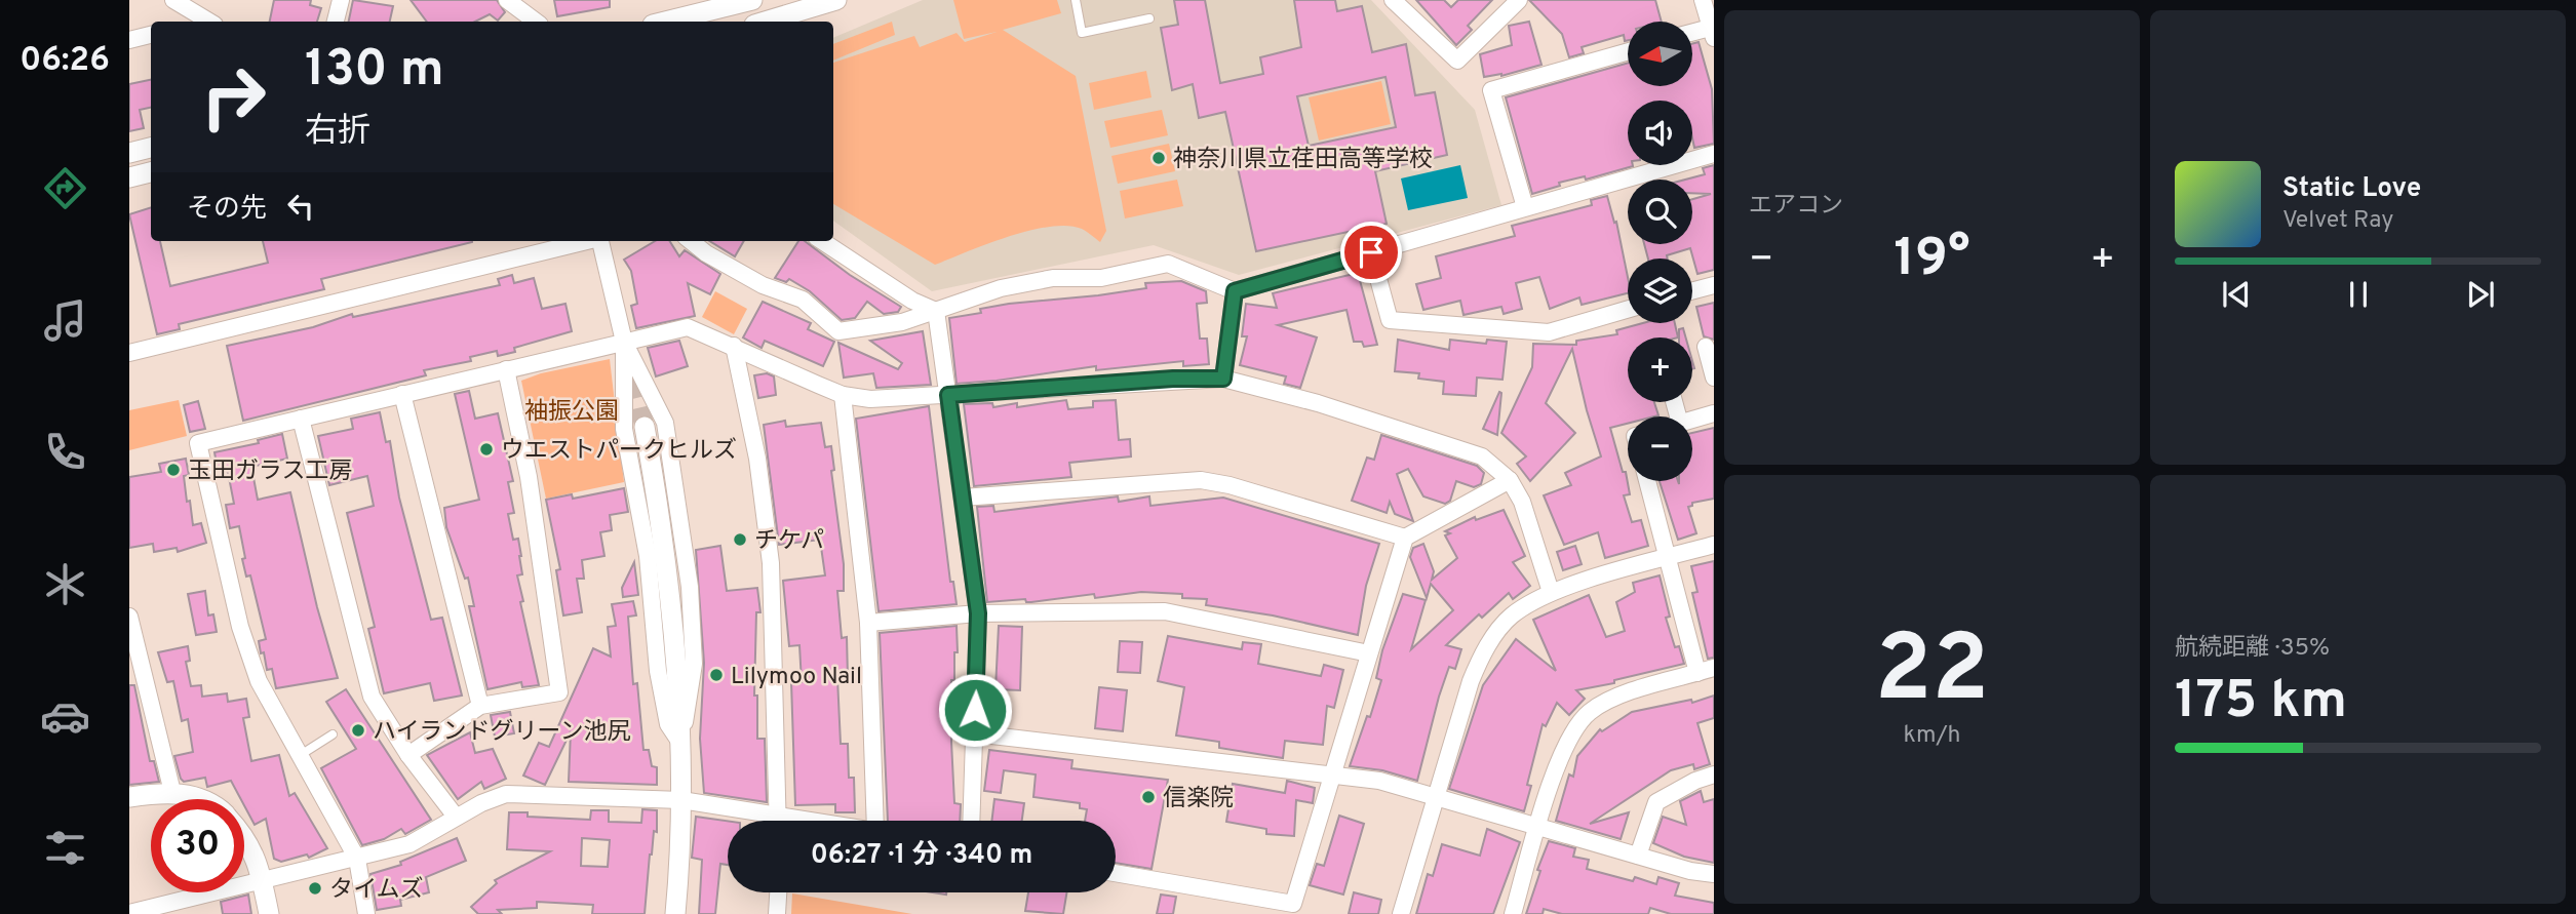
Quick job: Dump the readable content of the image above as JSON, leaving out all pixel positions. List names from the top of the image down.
{
  "parks": ["袖振公園"],
  "places": [
    "神奈川県立荏田高等学校",
    "ウエストパークヒルズ",
    "玉田ガラス工房",
    "チケパ",
    "Lilymoo Nail",
    "ハイランドグリーン池尻",
    "信楽院",
    "タイムズ"
  ],
  "north": "left",
  "page": {
    "tabs": "06:26",
    "tile": [
      "エアコン",
      ["22", "km/h"],
      ["航続距離 · 35%", "175 km"]
    ],
    "map_buttons": ["+", "−"],
    "turn": ["130 m", "右折"],
    "song": ["Static Love", "Velvet Ray"],
    "then": "その先",
    "heat": ["−", "19°", "+"],
    "limit": "30",
    "trip": "06:27 · 1 分 · 340 m"
  }
}
